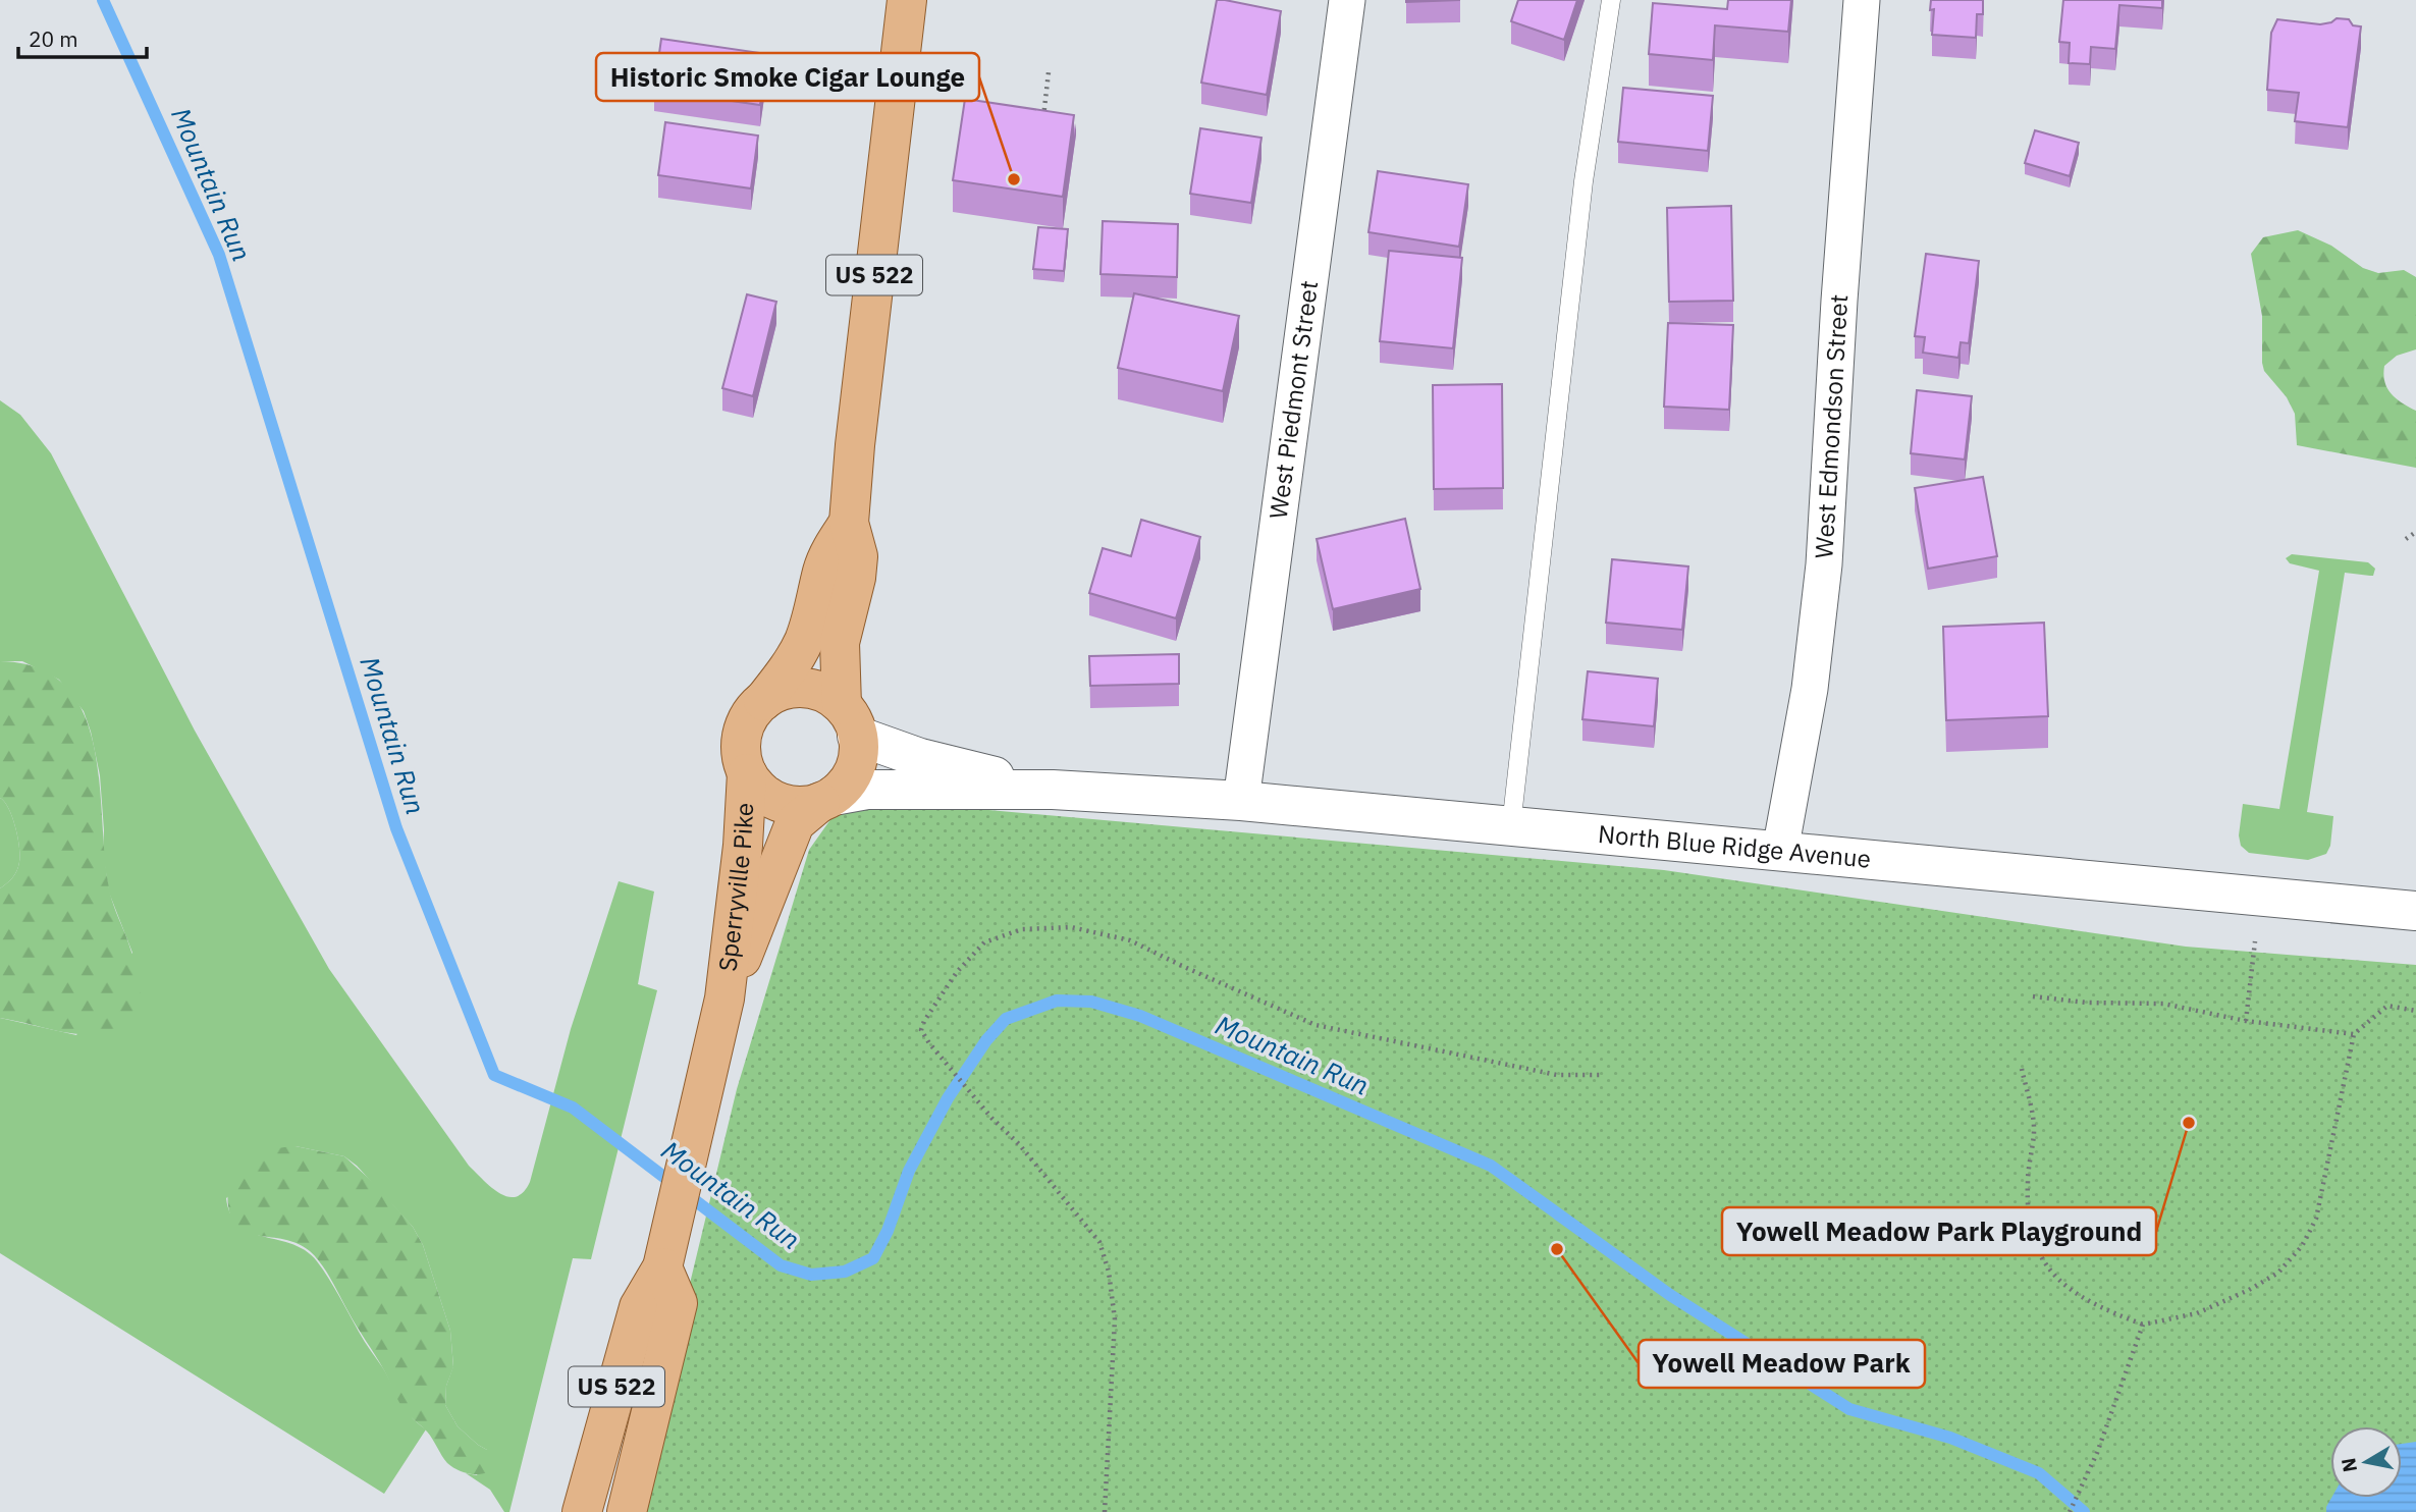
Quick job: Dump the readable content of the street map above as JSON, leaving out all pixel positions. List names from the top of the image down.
{
  "streets": {
    "main road": ["US 522", "Sperryville Pike"],
    "street": ["West Piedmont Street", "West Edmondson Street", "North Blue Ridge Avenue"]
  },
  "crossings": [
    ["US 522", "North Blue Ridge Avenue"],
    ["US 522", "Sperryville Pike"],
    ["West Piedmont Street", "North Blue Ridge Avenue"],
    ["West Edmondson Street", "North Blue Ridge Avenue"],
    ["North Blue Ridge Avenue", "Sperryville Pike"]
  ],
  "water": ["Mountain Run"],
  "places": ["Historic Smoke Cigar Lounge", "Yowell Meadow Park Playground", "Yowell Meadow Park"],
  "scale_bar": "20 m",
  "north": "left"
}
